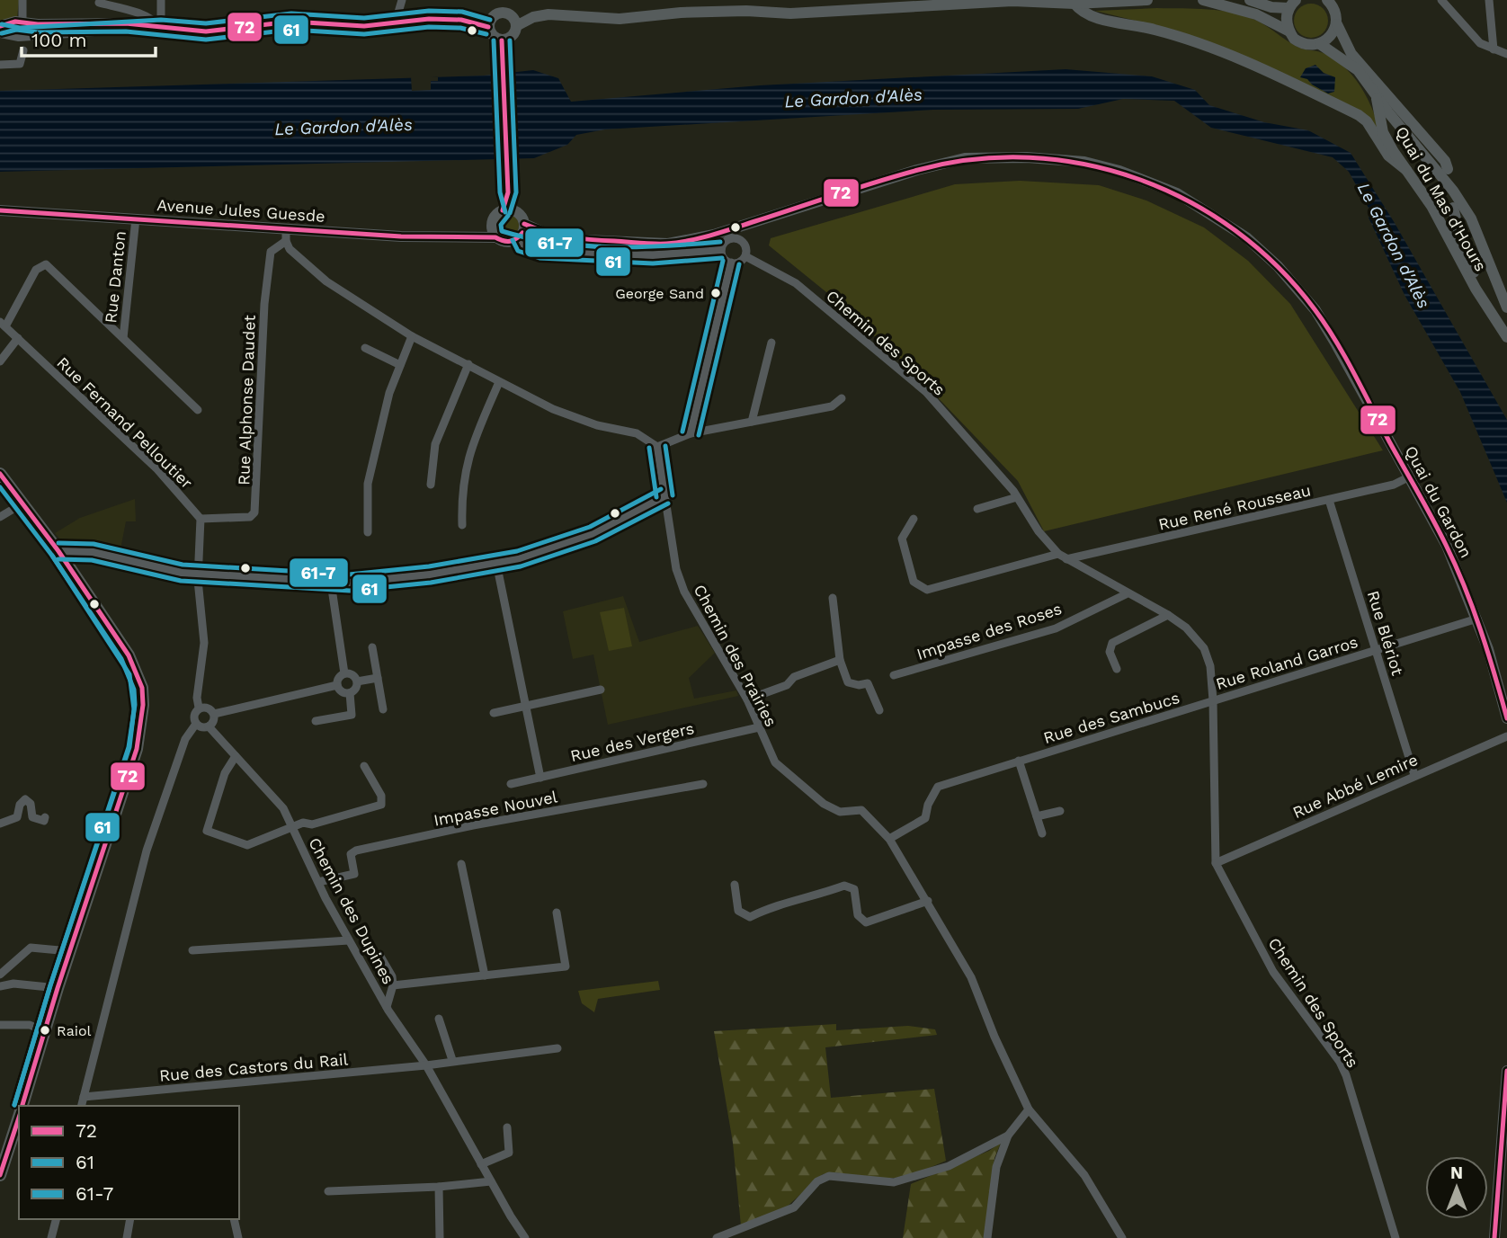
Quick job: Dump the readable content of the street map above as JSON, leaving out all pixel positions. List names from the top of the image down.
{
  "streets": {
    "main road": ["Quai du Mas d'Hours", "Avenue Jules Guesde", "Quai du Gardon"],
    "street": [
      "Rue Danton",
      "Chemin des Sports",
      "Rue Alphonse Daudet",
      "Rue Fernand Pelloutier",
      "Rue René Rousseau",
      "Impasse des Roses",
      "Rue Blériot",
      "Chemin des Prairies",
      "Rue Roland Garros",
      "Rue des Sambucs",
      "Rue des Vergers",
      "Rue Abbé Lemire",
      "Impasse Nouvel",
      "Chemin des Dupines",
      "Rue des Castors du Rail"
    ]
  },
  "crossings": [
    ["Avenue Jules Guesde", "Rue Danton"],
    ["Avenue Jules Guesde", "Rue Alphonse Daudet"],
    ["Avenue Jules Guesde", "Quai du Gardon"],
    ["Rue Danton", "Rue Fernand Pelloutier"],
    ["Chemin des Sports", "Rue René Rousseau"],
    ["Chemin des Sports", "Impasse des Roses"],
    ["Chemin des Sports", "Rue Roland Garros"],
    ["Chemin des Sports", "Rue des Sambucs"],
    ["Chemin des Sports", "Rue Abbé Lemire"],
    ["Rue Alphonse Daudet", "Rue Fernand Pelloutier"],
    ["Quai du Gardon", "Rue René Rousseau"],
    ["Quai du Gardon", "Rue Roland Garros"],
    ["Rue René Rousseau", "Rue Blériot"],
    ["Rue Blériot", "Rue Roland Garros"],
    ["Rue Blériot", "Rue Abbé Lemire"],
    ["Chemin des Prairies", "Rue des Sambucs"],
    ["Chemin des Prairies", "Rue des Vergers"],
    ["Rue Roland Garros", "Rue des Sambucs"],
    ["Impasse Nouvel", "Chemin des Dupines"],
    ["Chemin des Dupines", "Rue des Castors du Rail"]
  ],
  "water": ["Le Gardon d'Alès"],
  "places": ["George Sand", "Raiol"],
  "lines": ["transit line 61-7", "transit line 72", "transit line 61"],
  "legend": ["72", "61", "61-7"],
  "scale_bar": "100 m",
  "north": "top"
}
